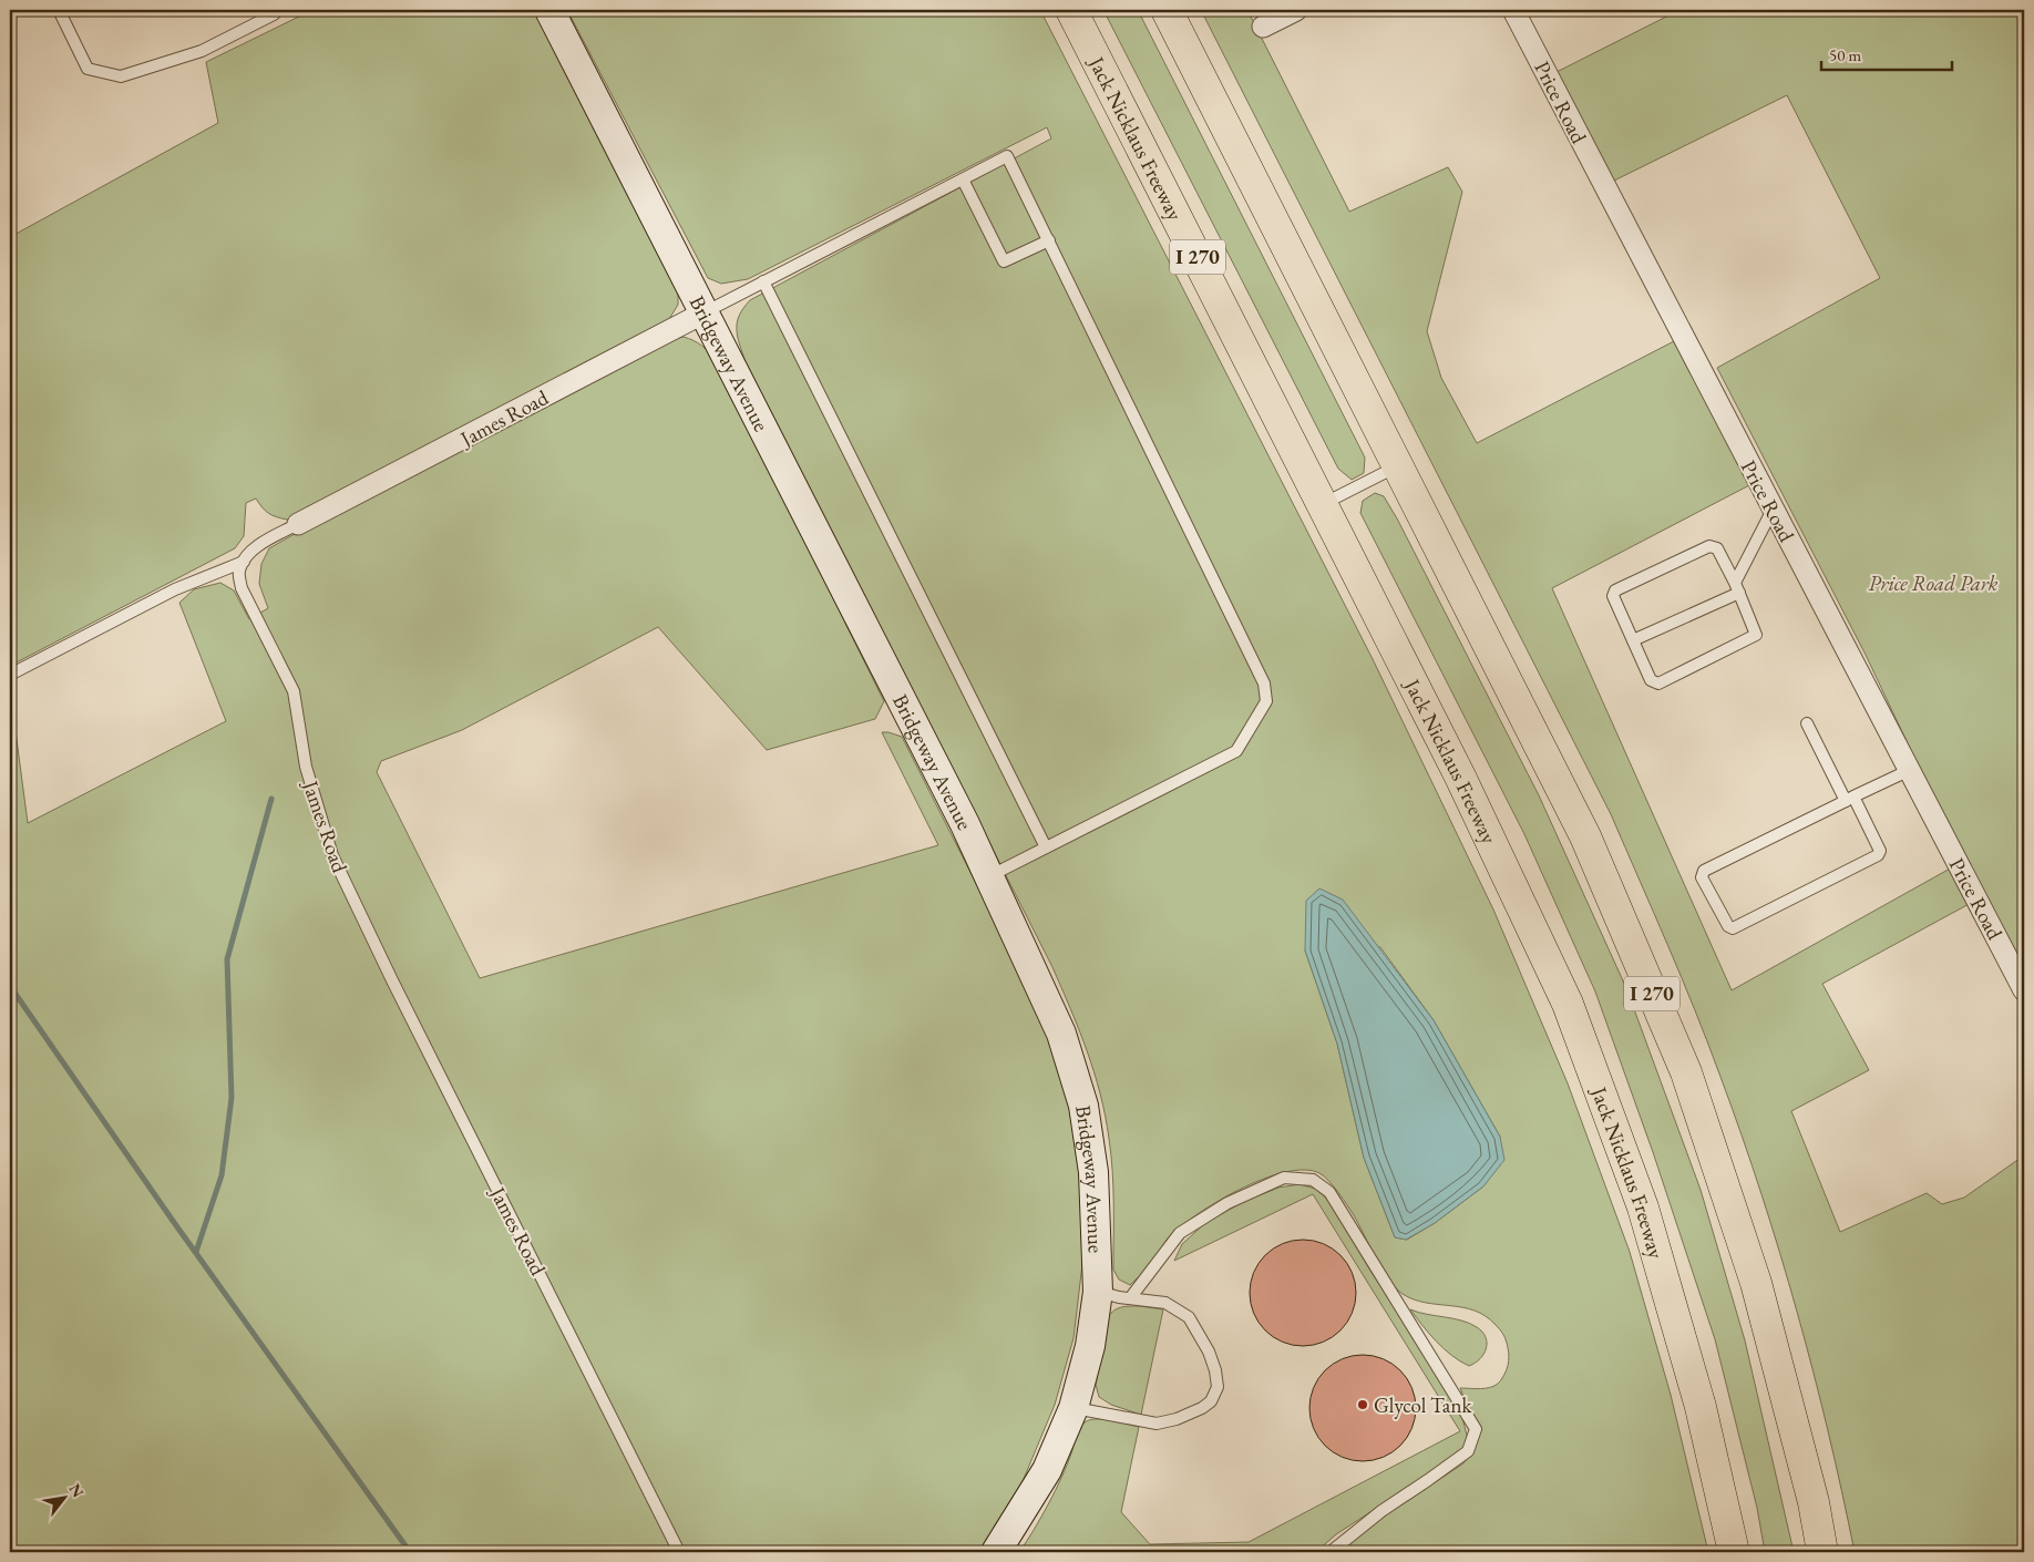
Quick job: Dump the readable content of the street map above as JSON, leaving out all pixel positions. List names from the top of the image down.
{
  "streets": {
    "highway": ["Jack Nicklaus Freeway", "I 270"],
    "street": ["Price Road", "Bridgeway Avenue", "James Road"]
  },
  "crossings": [
    ["Bridgeway Avenue", "James Road"]
  ],
  "parks": ["Price Road Park"],
  "places": ["Glycol Tank"],
  "scale_bar": "50 m",
  "north": "top right"
}
